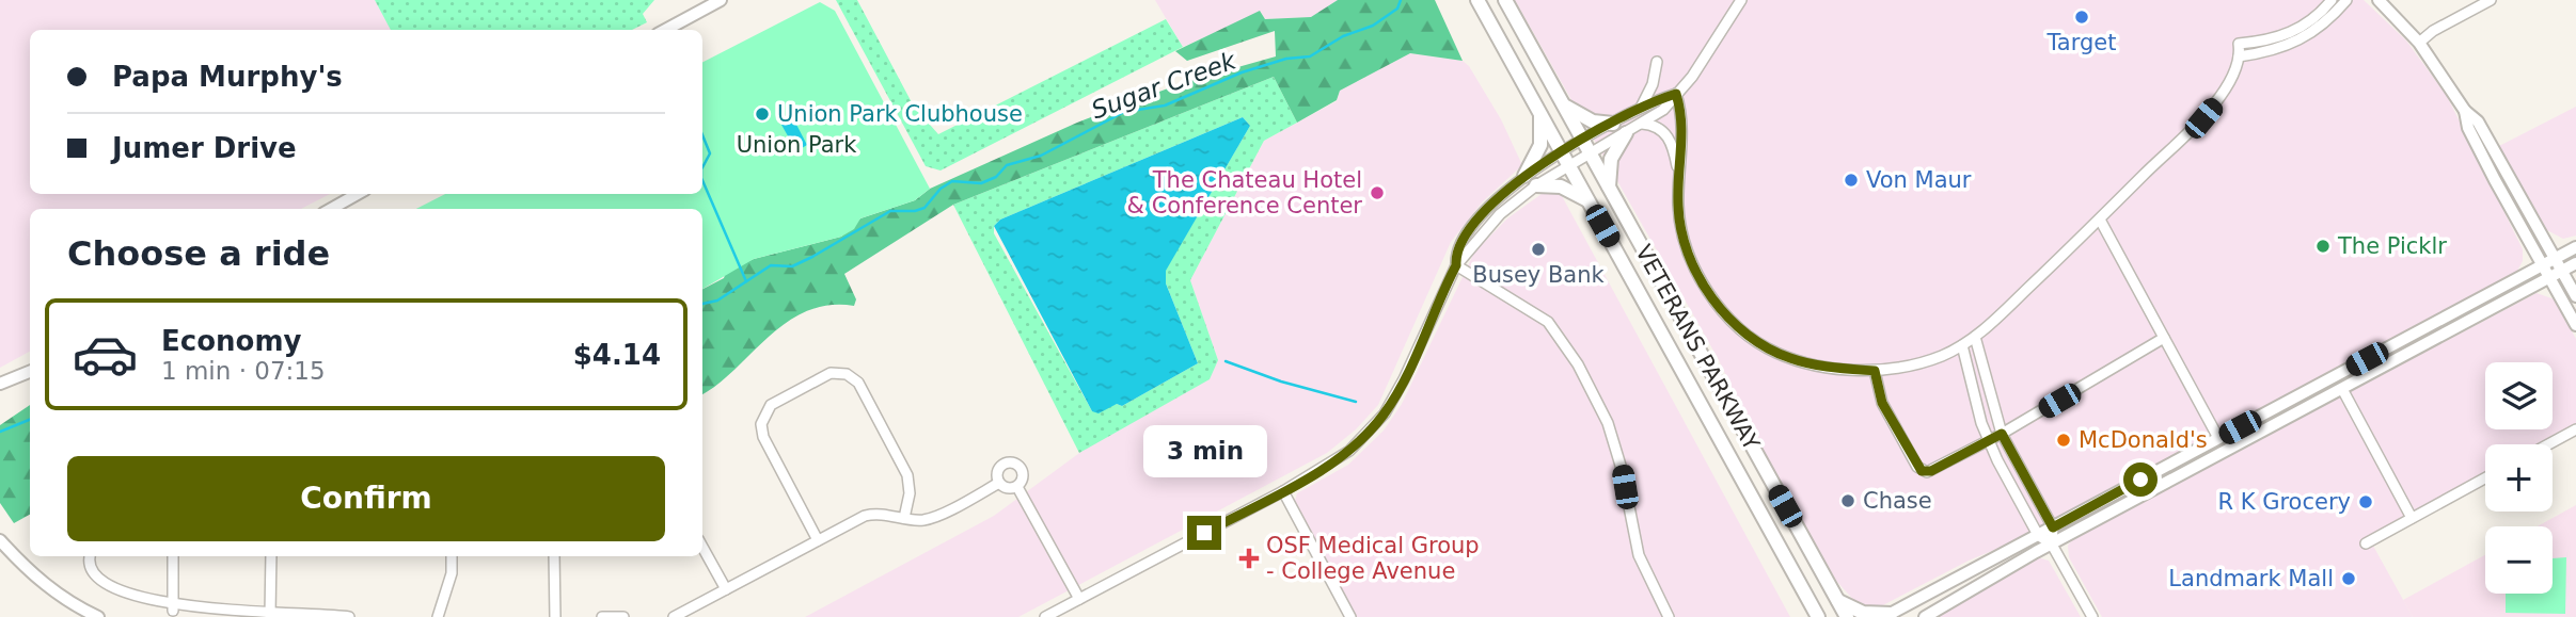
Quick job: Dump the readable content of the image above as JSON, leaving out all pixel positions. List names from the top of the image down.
{
  "streets": {
    "highway": ["VETERANS PARKWAY"]
  },
  "water": ["Sugar Creek"],
  "parks": ["Union Park"],
  "places": {
    "other": [
      "Target",
      "Union Park Clubhouse",
      "Von Maur",
      "The Chateau Hotel & Conference Center",
      "The Picklr",
      "Busey Bank",
      "McDonald's",
      "Chase",
      "R K Grocery",
      "Landmark Mall"
    ],
    "health": ["OSF Medical Group - College Avenue"]
  },
  "page": {
    "banner": ["Papa Murphy's", "Jumer Drive"],
    "heading": "Choose a ride",
    "list": [
      {
        "name": "Economy",
        "note": "1 min · 07:15",
        "value": "$4.14"
      }
    ],
    "map_buttons": ["+", "−"],
    "bubble": "3 min",
    "buttons": "Confirm"
  }
}
